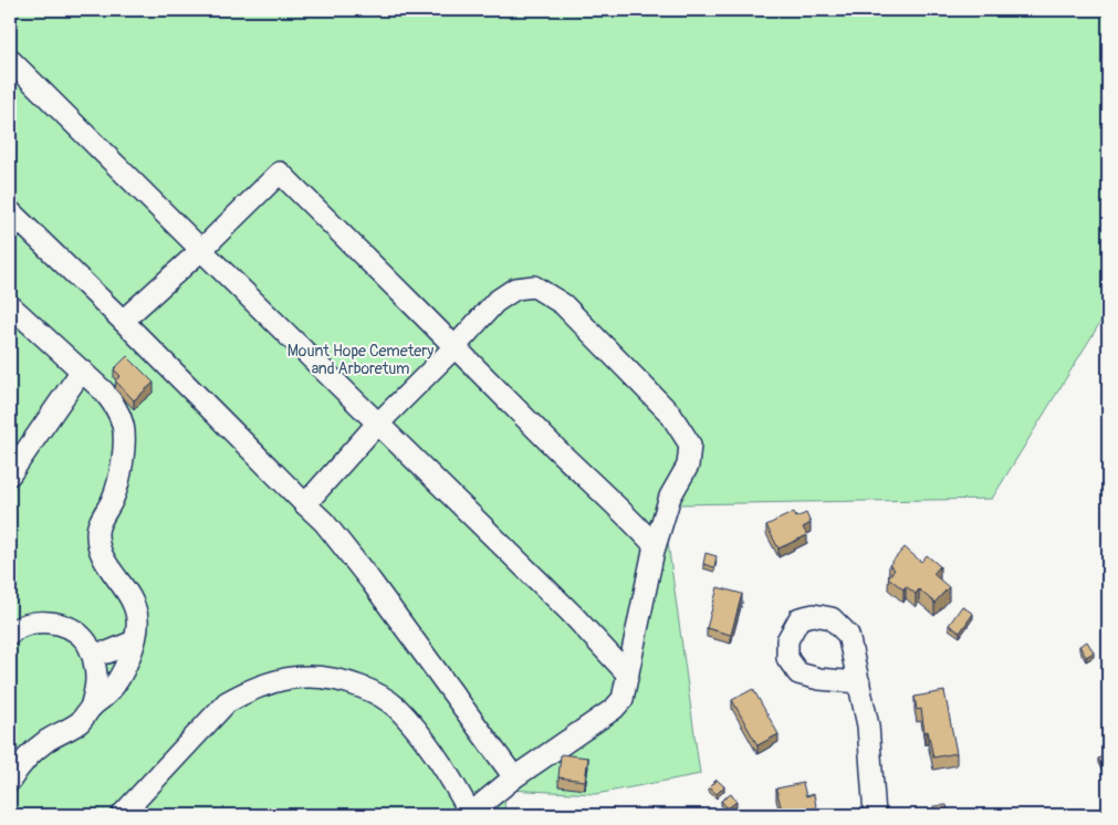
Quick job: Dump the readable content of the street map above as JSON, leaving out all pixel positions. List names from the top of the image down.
{
  "parks": ["Mount Hope Cemetery and Arboretum"]
}
